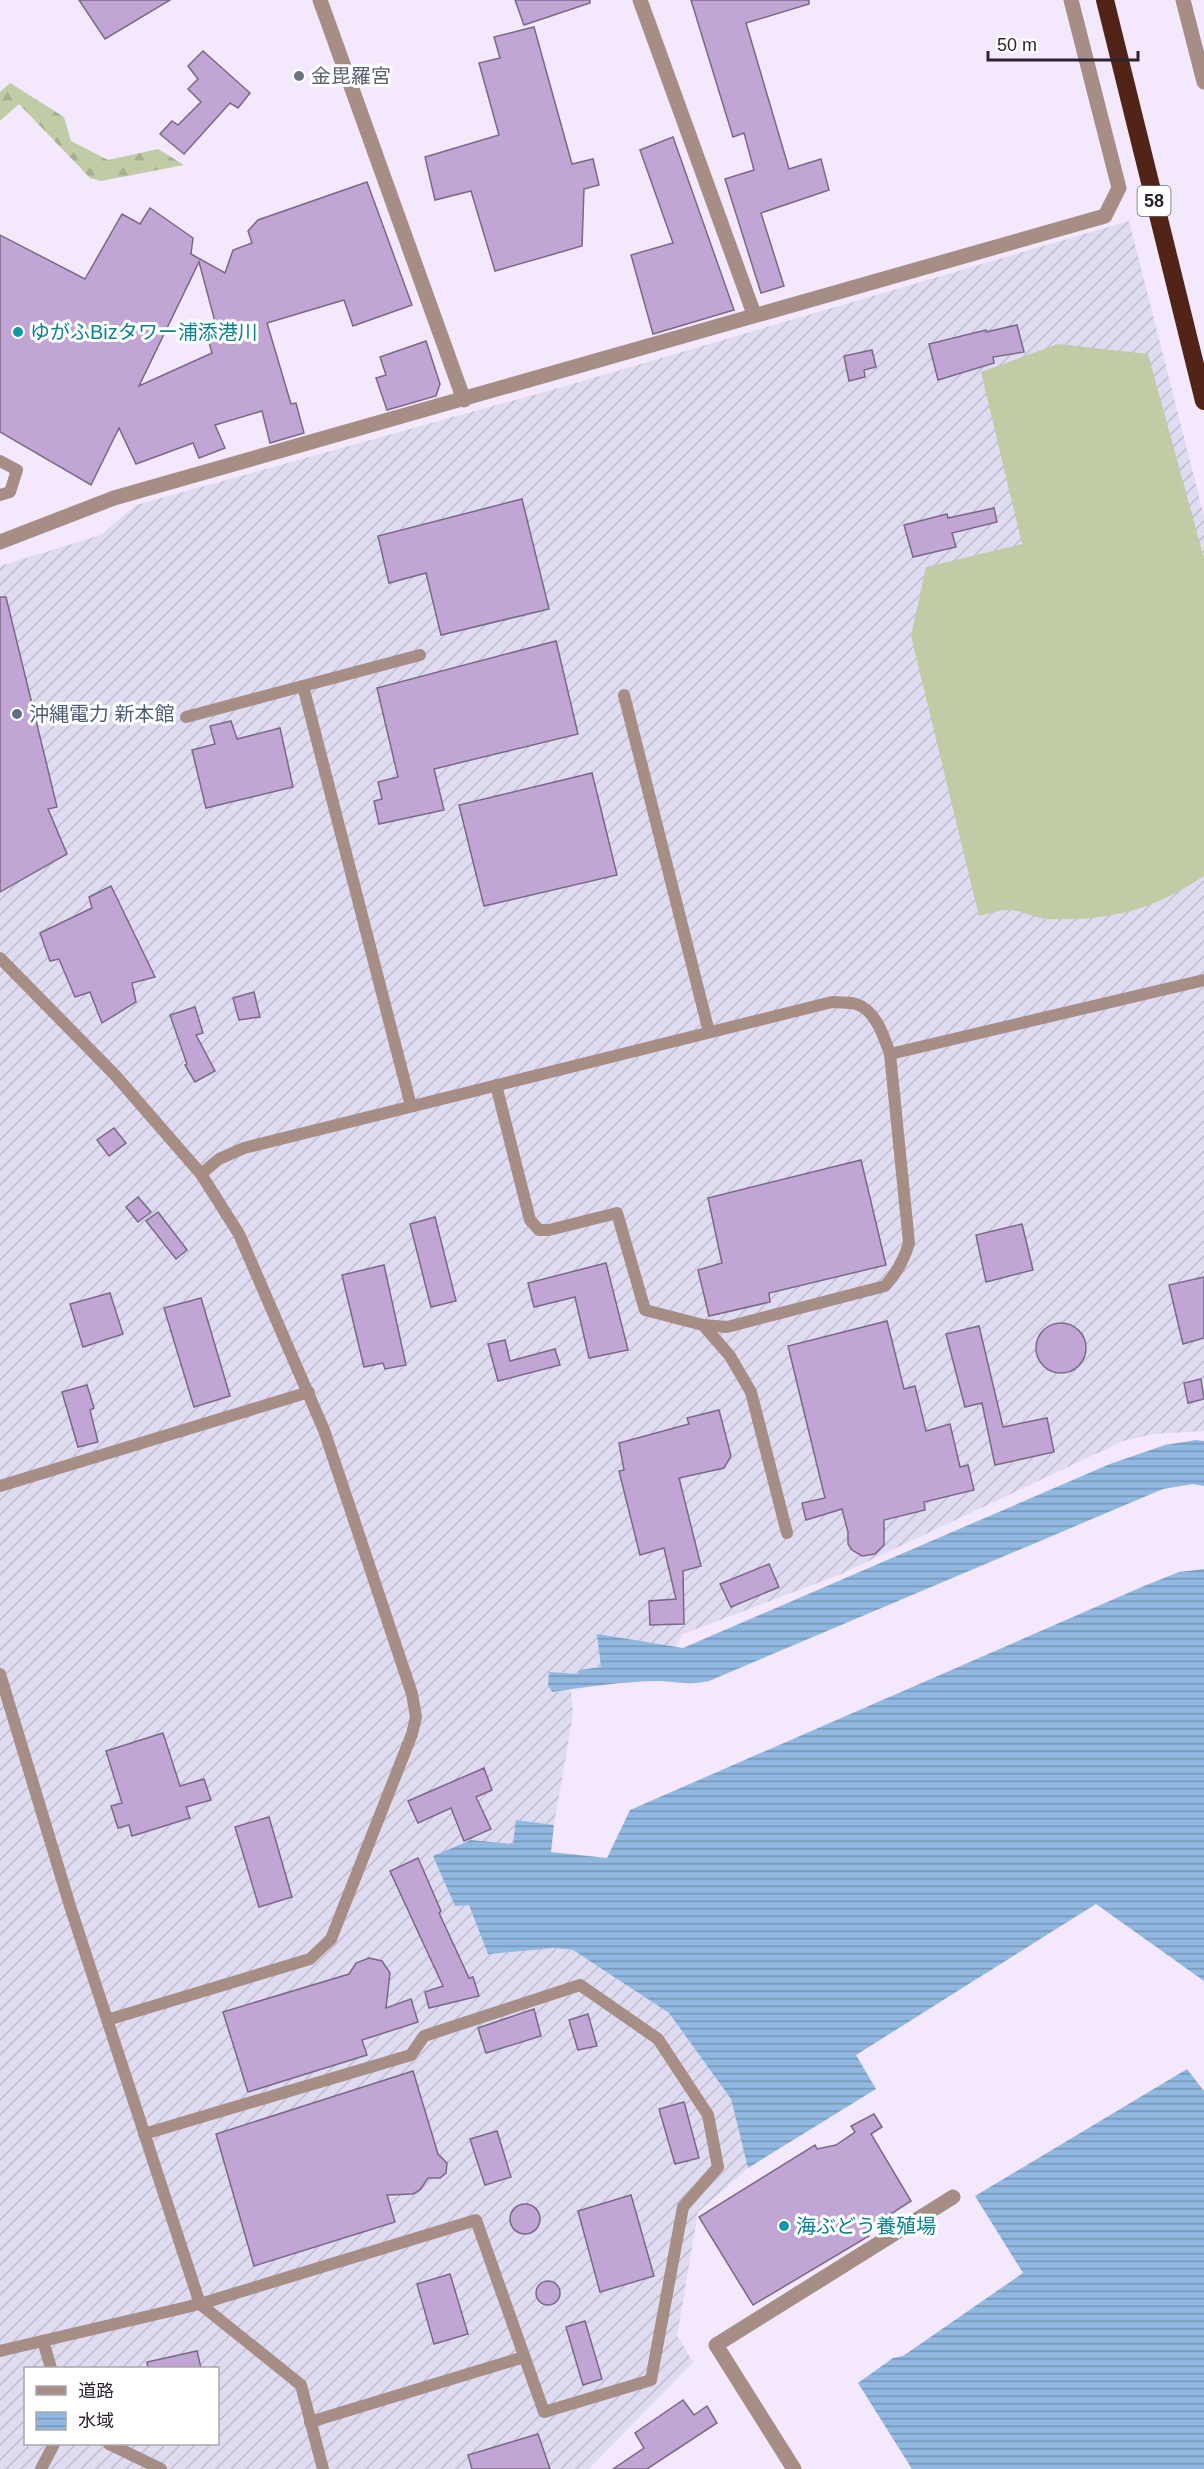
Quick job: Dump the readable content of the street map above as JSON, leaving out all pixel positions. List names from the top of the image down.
{
  "streets": {
    "highway": ["58"]
  },
  "places": [
    "金毘羅宮",
    "ゆがふBizタワー浦添港川",
    "沖縄電力 新本館",
    "海ぶどう養殖場"
  ],
  "legend": ["道路", "水域"],
  "scale_bar": "50 m"
}
